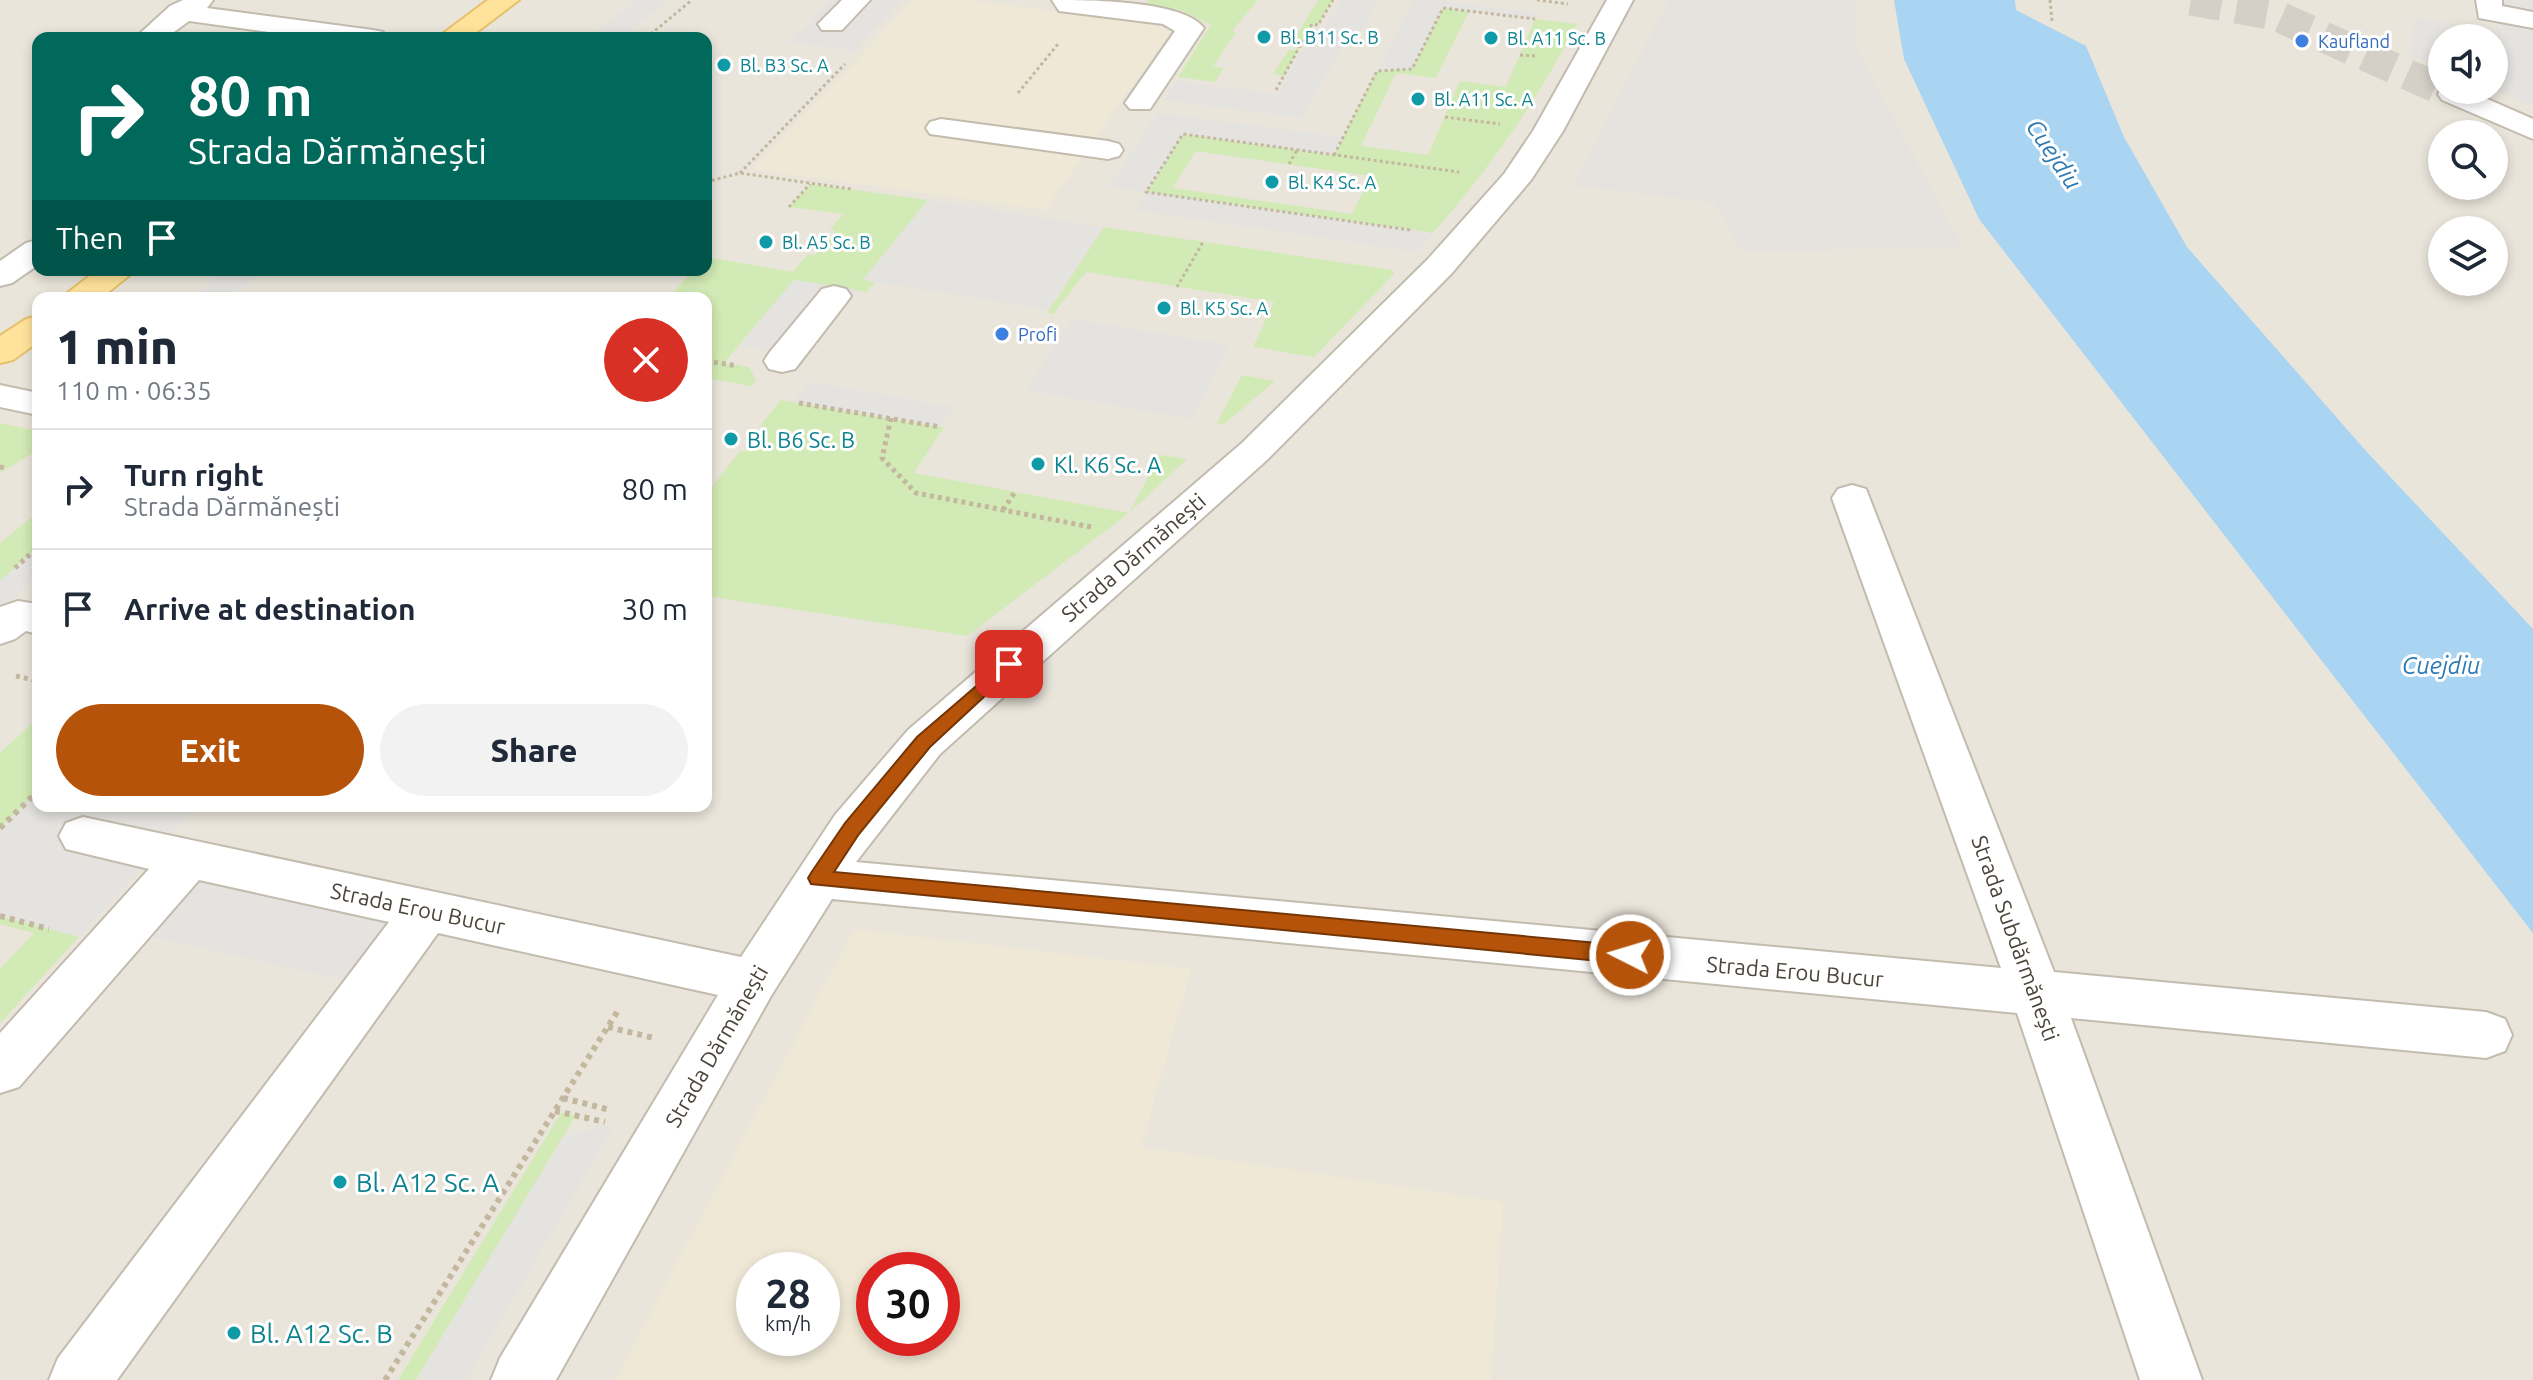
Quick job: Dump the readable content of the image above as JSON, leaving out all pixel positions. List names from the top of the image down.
{
  "streets": {
    "street": ["Strada Dărmănești", "Strada Erou Bucur", "Strada Subdărmănești"]
  },
  "crossings": [
    ["Strada Dărmănești", "Strada Erou Bucur"],
    ["Strada Erou Bucur", "Strada Subdărmănești"]
  ],
  "water": ["Cuejdiu"],
  "places": [
    "Bl. B11 Sc. B",
    "Bl. A11 Sc. B",
    "Kaufland",
    "Bl. B3 Sc. A",
    "Bl. A11 Sc. A",
    "Bl. K4 Sc. A",
    "Bl. A5 Sc. B",
    "Bl. K5 Sc. A",
    "Profi",
    "Bl. B6 Sc. B",
    "Kl. K6 Sc. A",
    "Bl. A12 Sc. A",
    "Bl. A12 Sc. B"
  ],
  "page": {
    "turn": ["80 m", "Strada Dărmănești"],
    "then": "Then",
    "heading": ["1 min", "110 m · 06:35"],
    "list": [
      {
        "name": "Turn right",
        "note": "Strada Dărmănești",
        "value": "80 m"
      },
      {
        "name": "Arrive at destination",
        "value": "30 m"
      }
    ],
    "buttons": ["Exit", "Share"],
    "speed": "28 km/h",
    "limit": "30"
  }
}
